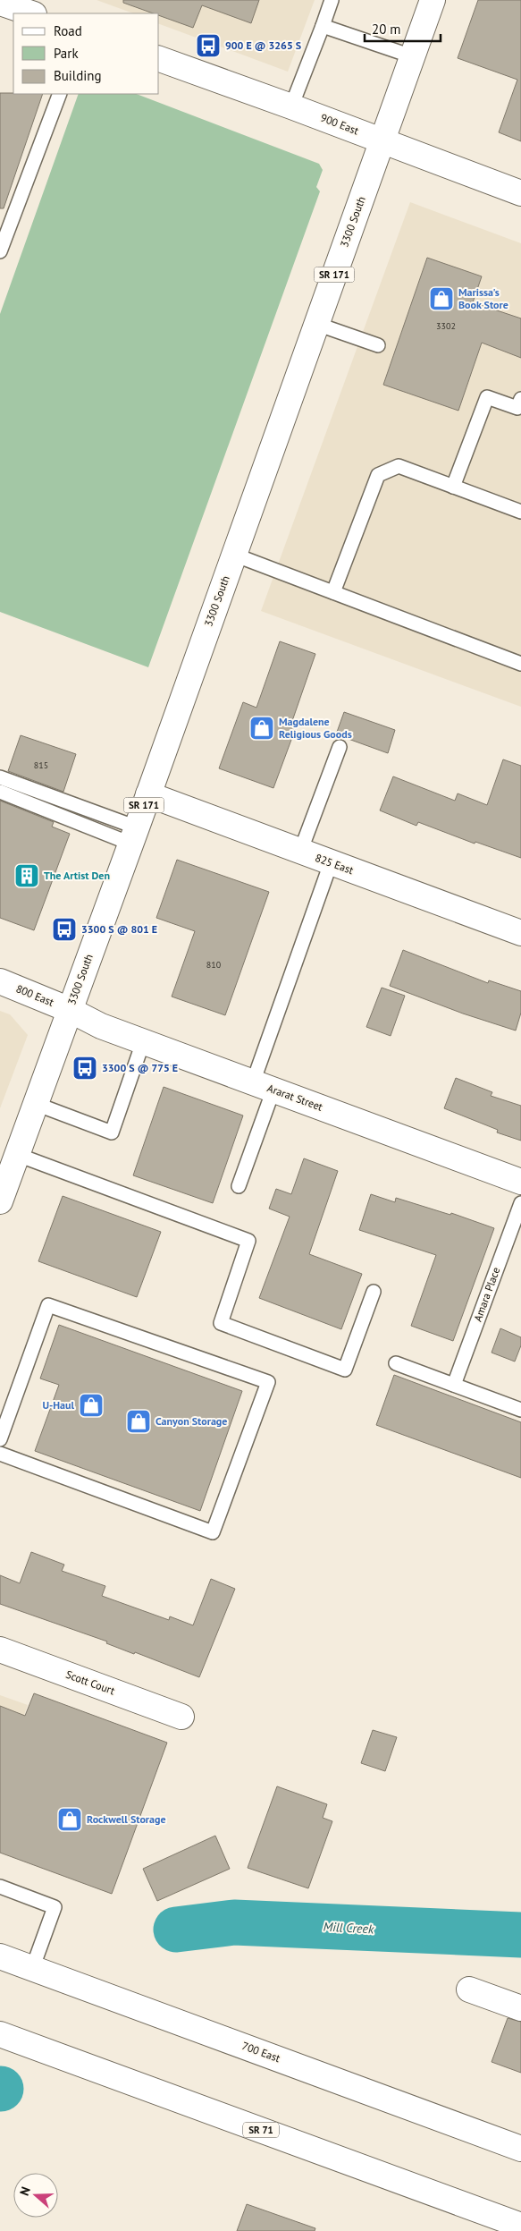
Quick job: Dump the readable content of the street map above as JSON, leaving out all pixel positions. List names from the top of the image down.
{
  "streets": {
    "main road": [
      "900 East",
      "3300 South",
      "SR 171",
      "825 East",
      "800 East",
      "Ararat Street",
      "Scott Court",
      "700 East",
      "SR 71"
    ],
    "lane": ["Amara Place"]
  },
  "crossings": [
    ["900 East", "3300 South"],
    ["3300 South", "825 East"],
    ["3300 South", "800 East"],
    ["3300 South", "Ararat Street"],
    ["800 East", "Ararat Street"]
  ],
  "water": ["Mill Creek"],
  "places": {
    "bus stop": ["900 E @ 3265 S", "3300 S @ 801 E", "3300 S @ 775 E"],
    "shop": [
      "Marissa's Book Store",
      "Magdalene Religious Goods",
      "U-Haul",
      "Canyon Storage",
      "Rockwell Storage"
    ],
    "building": ["The Artist Den"]
  },
  "house_numbers": ["3302", "815", "810"],
  "legend": ["Road", "Park", "Building"],
  "scale_bar": "20 m",
  "north": "left"
}
